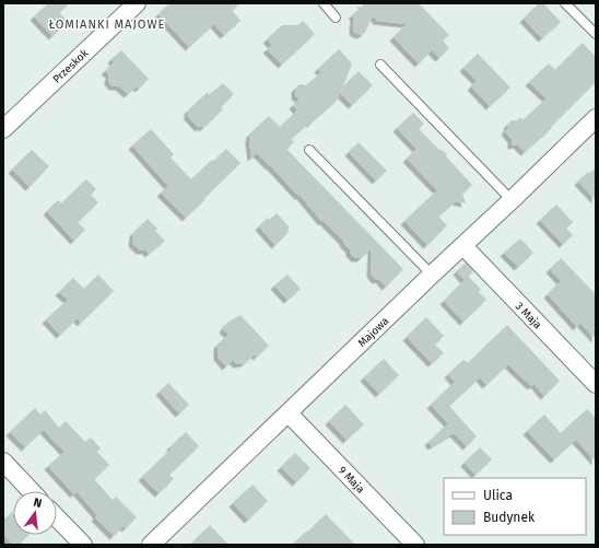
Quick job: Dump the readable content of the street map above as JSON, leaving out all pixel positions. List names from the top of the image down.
{
  "streets": {
    "street": [
      "Przeskok",
      "3 Maja",
      "Majowa",
      "9 Maja"
    ]
  },
  "crossings": [
    ["3 Maja", "Majowa"],
    ["Majowa", "9 Maja"]
  ],
  "districts": ["ŁOMIANKI MAJOWE"],
  "legend": ["Ulica", "Budynek"],
  "north": "top"
}
